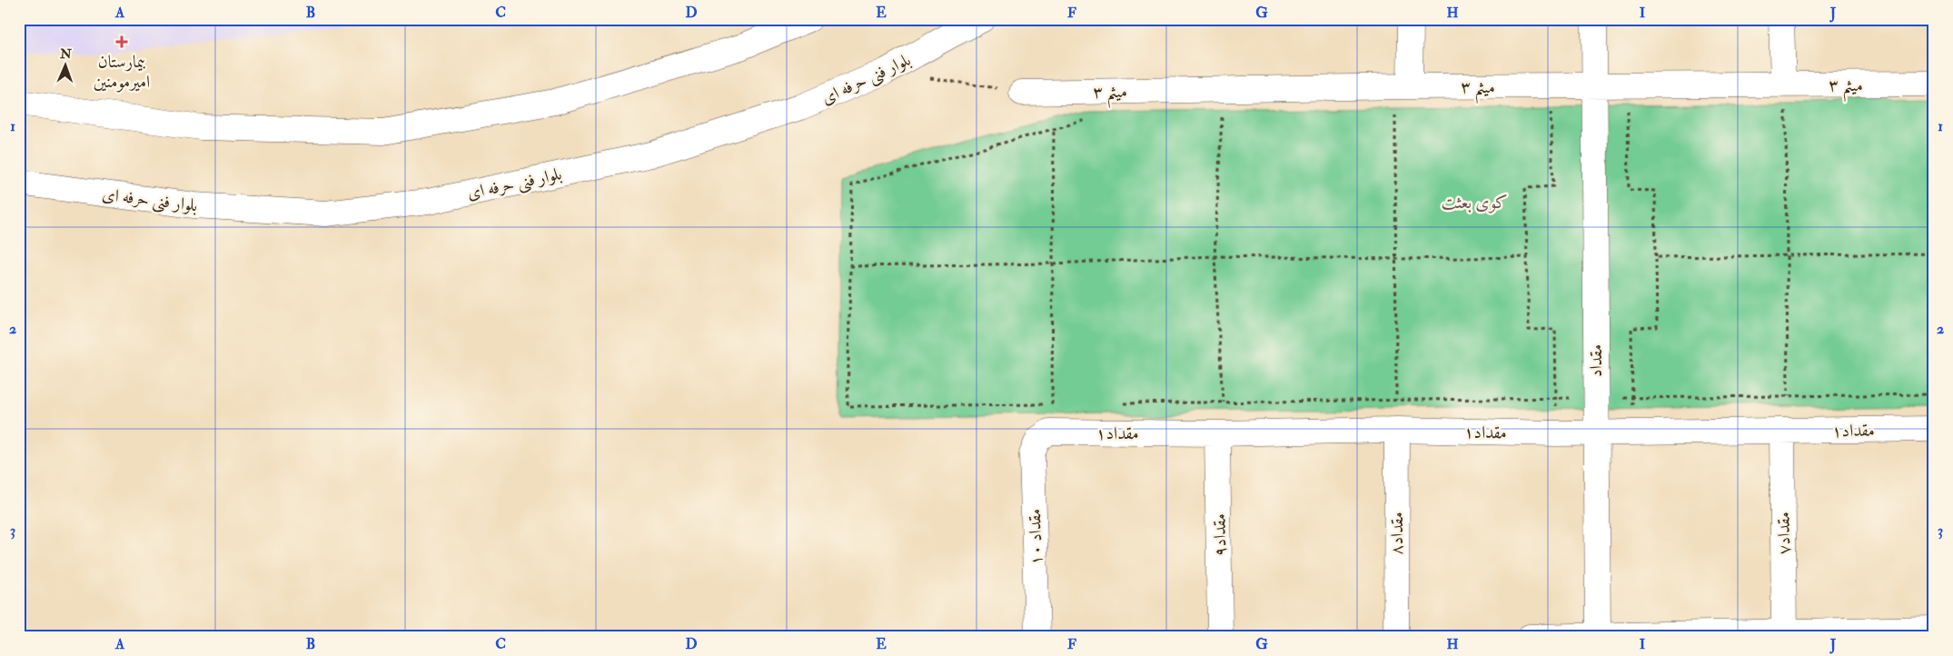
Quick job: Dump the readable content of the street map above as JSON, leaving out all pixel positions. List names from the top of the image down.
{
  "streets": {
    "street": [
      "بلوار فنی حرفه ای",
      "میثم ۳",
      "مقداد",
      "مقداد۱",
      "مقداد۸",
      "مقداد۷",
      "مقداد۹",
      "مقداد ۱۰"
    ]
  },
  "crossings": [
    ["میثم ۳", "مقداد"],
    ["مقداد", "مقداد۱"],
    ["مقداد۱", "مقداد۸"],
    ["مقداد۱", "مقداد۷"],
    ["مقداد۱", "مقداد۹"],
    ["مقداد۱", "مقداد ۱۰"]
  ],
  "districts": ["کوی بعثت"],
  "places": {
    "health": ["بیمارستان امیرمومنین"]
  },
  "north": "top",
  "grid": {
    "columns": [
      "A",
      "B",
      "C",
      "D",
      "E",
      "F",
      "G",
      "H",
      "I",
      "J"
    ],
    "rows": ["1", "2", "3"]
  }
}
